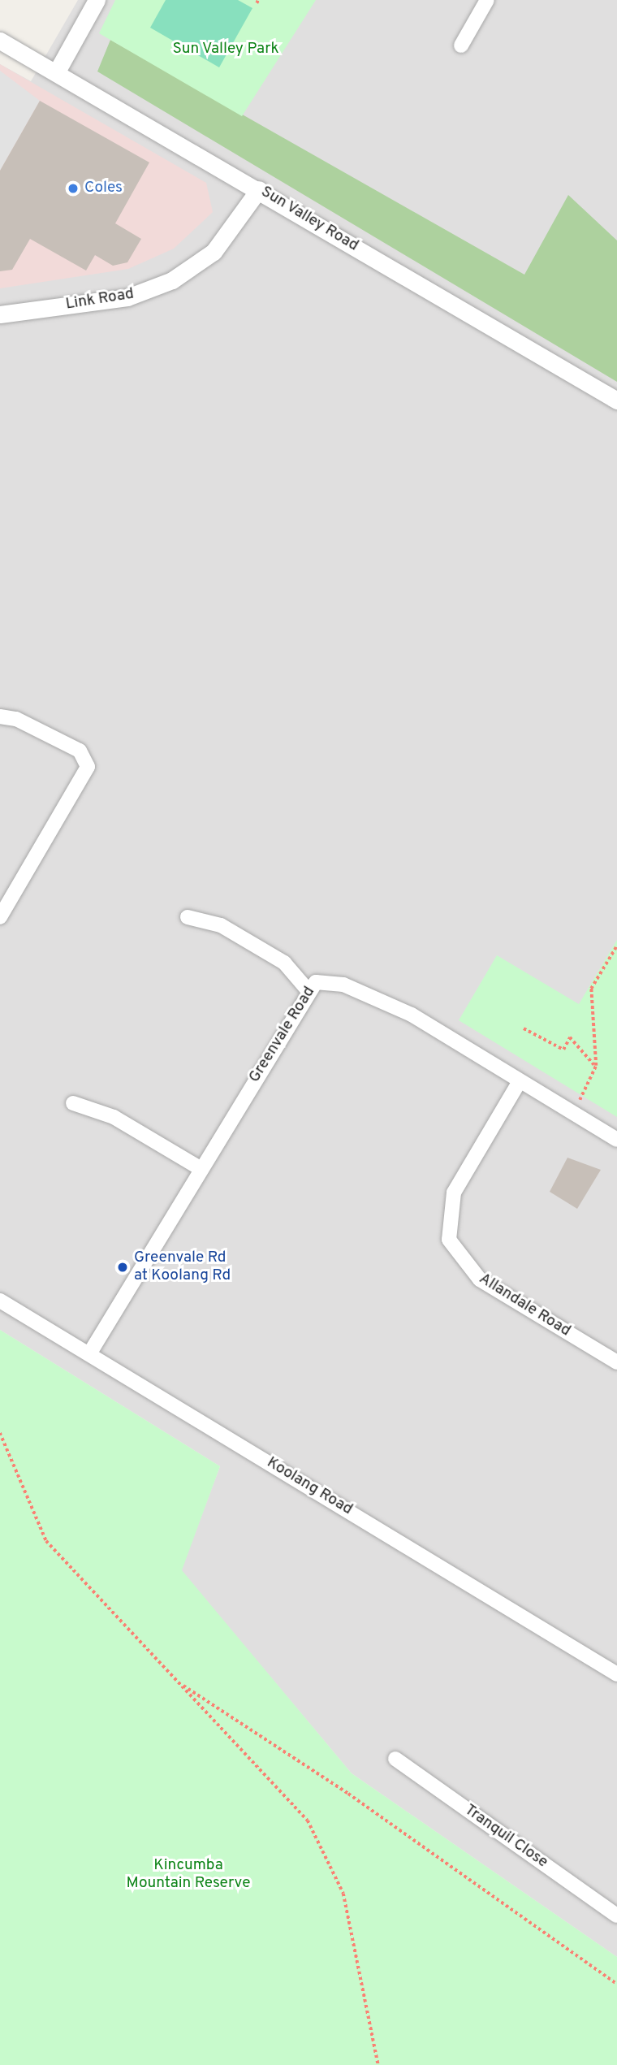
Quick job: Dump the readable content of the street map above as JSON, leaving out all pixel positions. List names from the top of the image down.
{
  "streets": {
    "street": [
      "Sun Valley Road",
      "Link Road",
      "Greenvale Road",
      "Allandale Road",
      "Koolang Road",
      "Tranquil Close"
    ]
  },
  "crossings": [
    ["Sun Valley Road", "Link Road"],
    ["Greenvale Road", "Allandale Road"],
    ["Greenvale Road", "Koolang Road"]
  ],
  "parks": ["Sun Valley Park", "Kincumba Mountain Reserve"],
  "places": ["Coles", "Greenvale Rd at Koolang Rd"]
}
